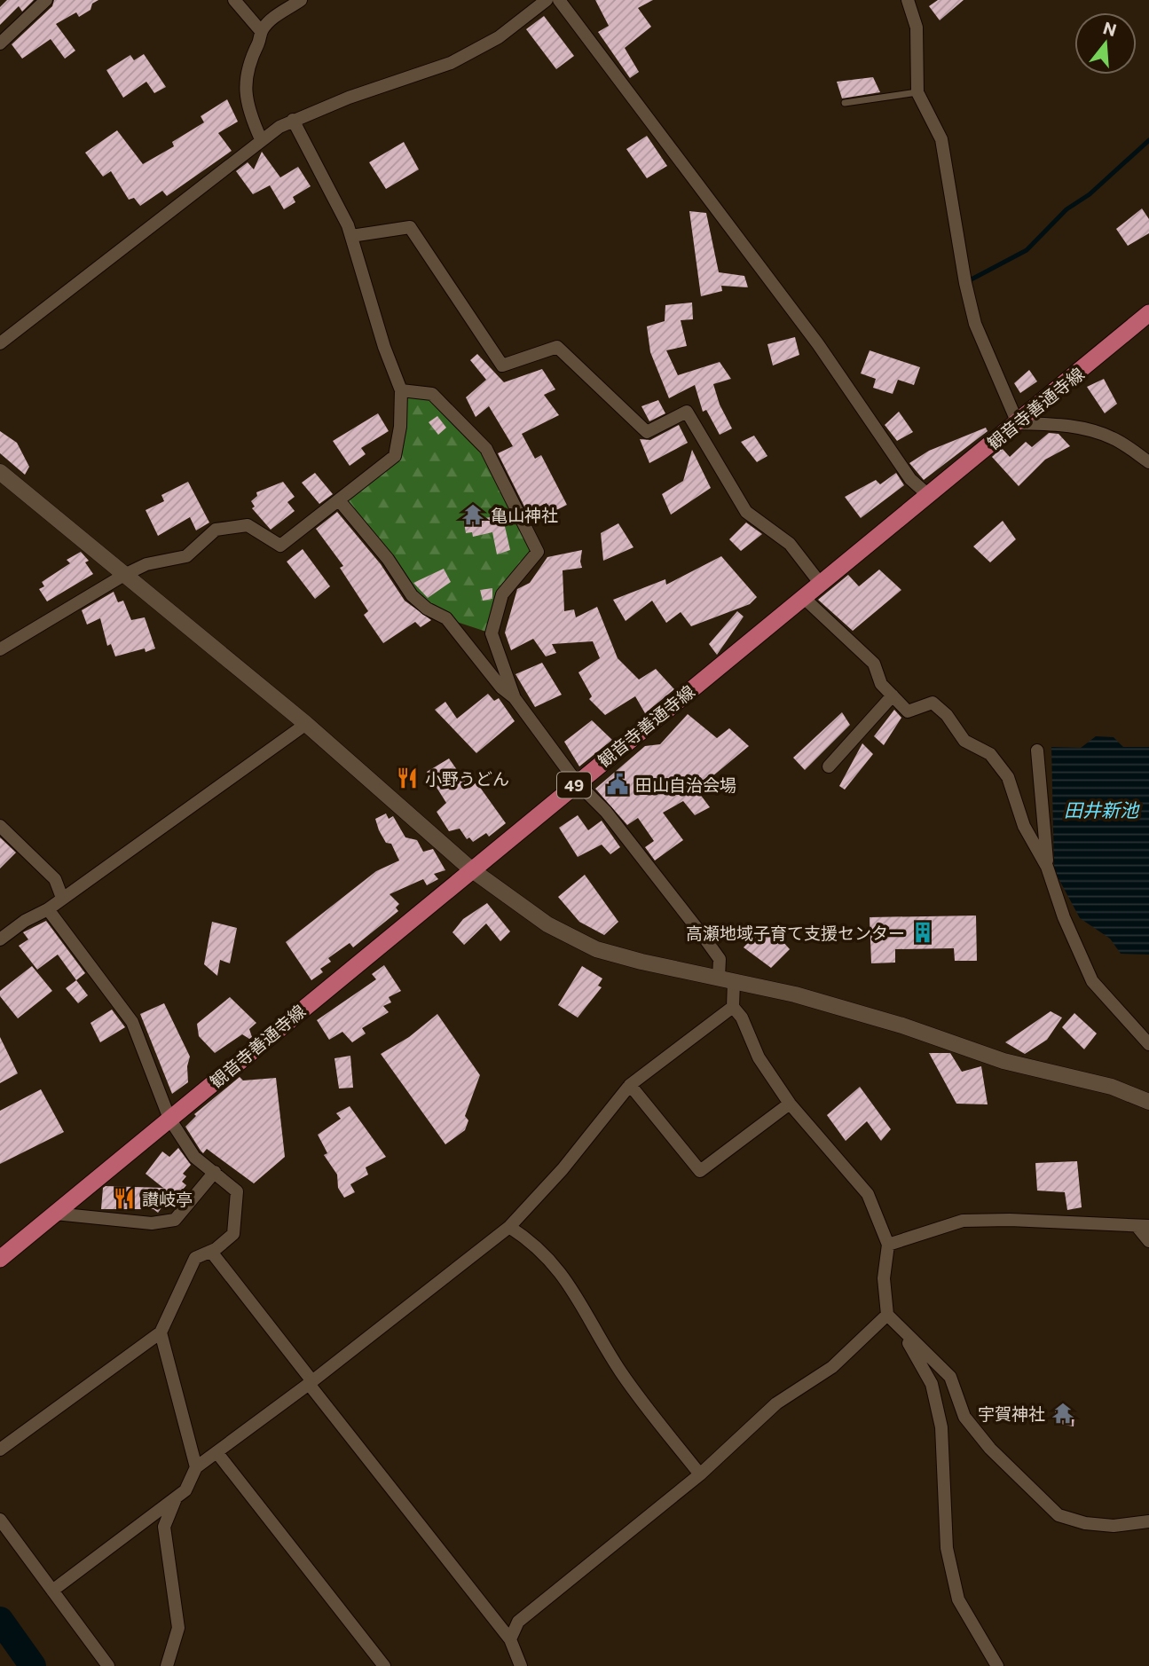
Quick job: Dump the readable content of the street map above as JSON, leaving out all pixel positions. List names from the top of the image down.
{
  "streets": {
    "main road": ["観音寺善通寺線", "49"]
  },
  "water": ["田井新池"],
  "places": {
    "temple": ["亀山神社", "宇賀神社"],
    "restaurant": ["小野うどん", "讃岐亭"],
    "public building": ["田山自治会場"],
    "building": ["高瀬地域子育て支援センター"]
  },
  "north": "top"
}
